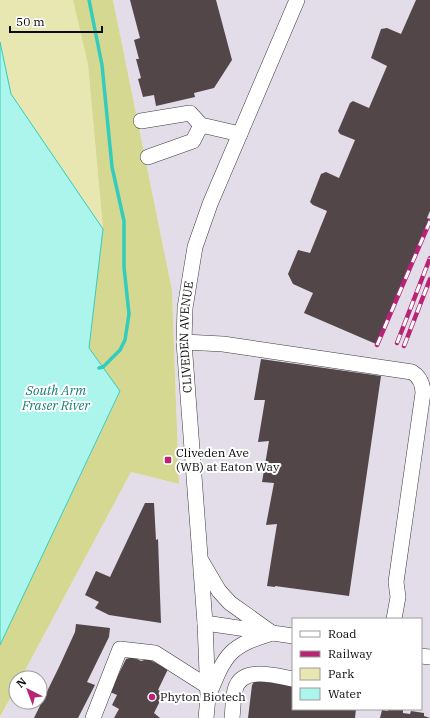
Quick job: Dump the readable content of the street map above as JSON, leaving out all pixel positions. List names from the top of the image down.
{
  "streets": {
    "street": ["CLIVEDEN AVENUE"]
  },
  "water": ["South Arm Fraser River"],
  "places": {
    "transit": ["Cliveden Ave (WB) at Eaton Way"],
    "other": ["Phyton Biotech"]
  },
  "legend": [
    "Road",
    "Railway",
    "Park",
    "Water"
  ],
  "scale_bar": "50 m",
  "north": "top left"
}
